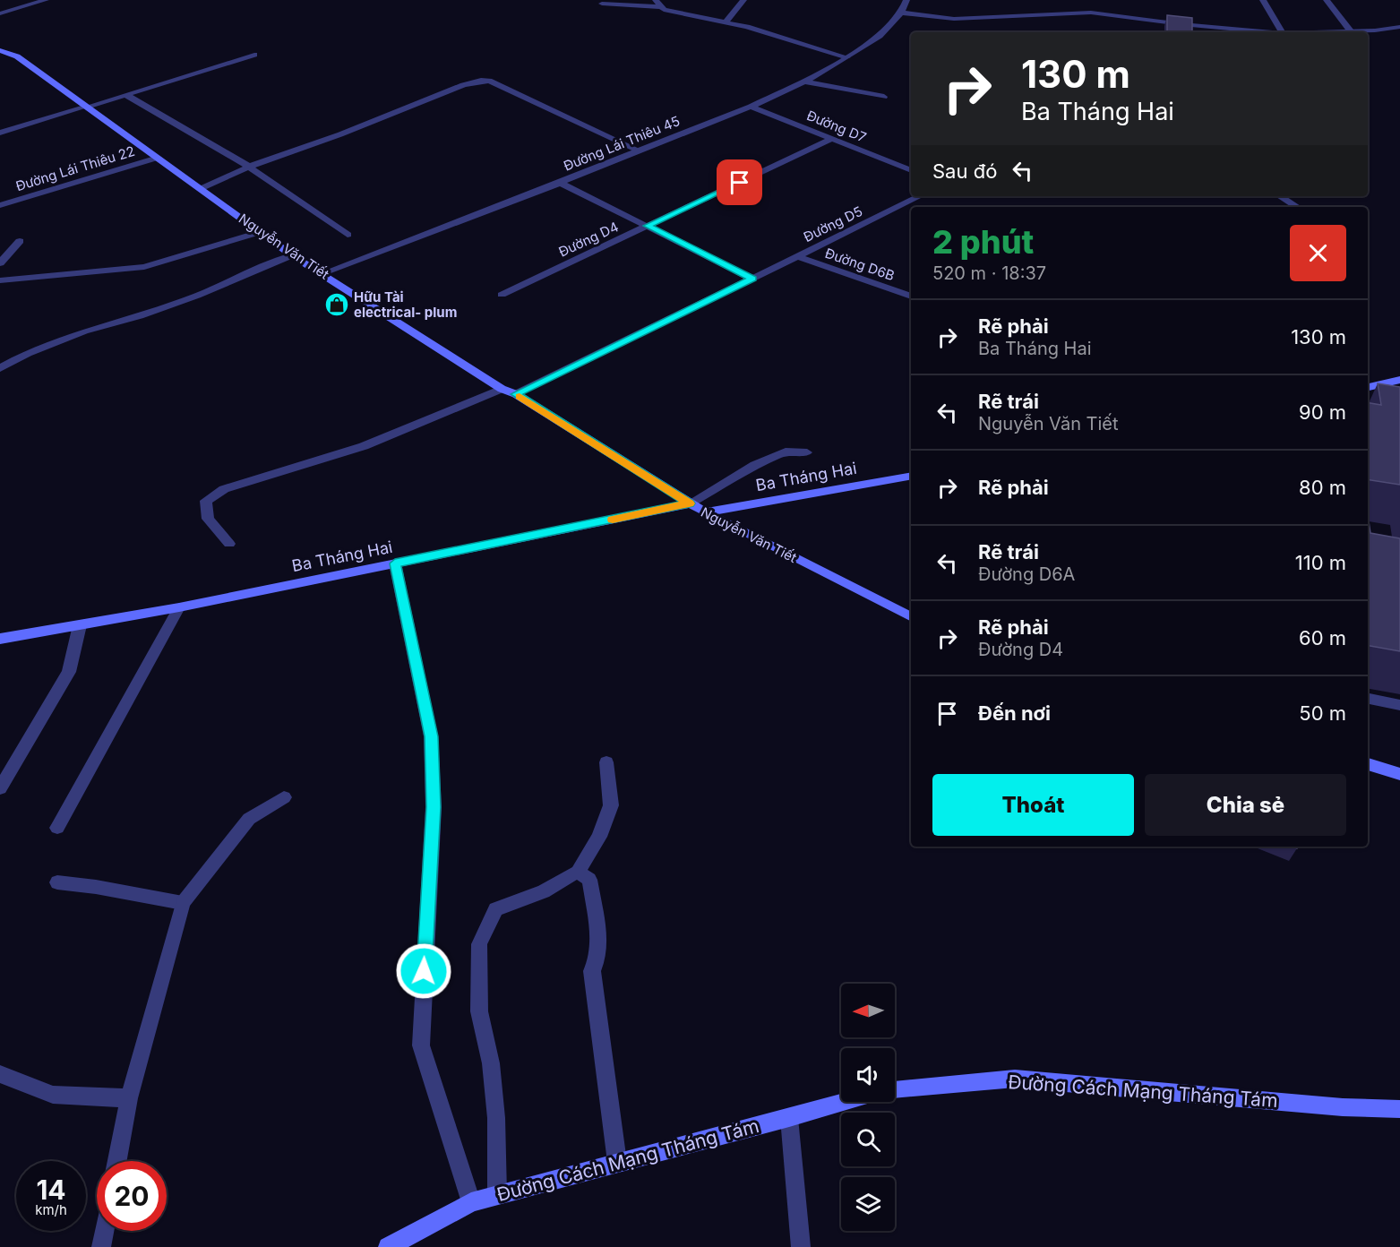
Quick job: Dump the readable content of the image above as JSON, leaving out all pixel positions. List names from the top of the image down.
{
  "streets": {
    "street": [
      "Đường D7",
      "Đường Lái Thiêu 45",
      "Đường Lái Thiêu 22",
      "Đường D5",
      "Đường D4",
      "Nguyễn Văn Tiết",
      "Đường D6B",
      "Ba Tháng Hai",
      "Đường Cách Mạng Tháng Tám"
    ]
  },
  "crossings": [
    ["Đường D7", "Đường Lái Thiêu 45"],
    ["Đường D7", "Đường D4"],
    ["Đường Lái Thiêu 45", "Nguyễn Văn Tiết"],
    ["Đường Lái Thiêu 22", "Nguyễn Văn Tiết"],
    ["Đường D5", "Nguyễn Văn Tiết"],
    ["Đường D5", "Đường D6B"],
    ["Nguyễn Văn Tiết", "Ba Tháng Hai"]
  ],
  "places": {
    "shop": ["Hữu Tài electrical- plum"]
  },
  "north": "left",
  "page": {
    "turn": ["130 m", "Ba Tháng Hai"],
    "then": "Sau đó",
    "heading": ["2 phút", "520 m · 18:37"],
    "list": [
      {
        "name": "Rẽ phải",
        "note": "Ba Tháng Hai",
        "value": "130 m"
      },
      {
        "name": "Rẽ trái",
        "note": "Nguyễn Văn Tiết",
        "value": "90 m"
      },
      {
        "name": "Rẽ phải",
        "value": "80 m"
      },
      {
        "name": "Rẽ trái",
        "note": "Đường D6A",
        "value": "110 m"
      },
      {
        "name": "Rẽ phải",
        "note": "Đường D4",
        "value": "60 m"
      },
      {
        "name": "Đến nơi",
        "value": "50 m"
      }
    ],
    "buttons": ["Thoát", "Chia sẻ"],
    "speed": "14 km/h",
    "limit": "20"
  }
}
